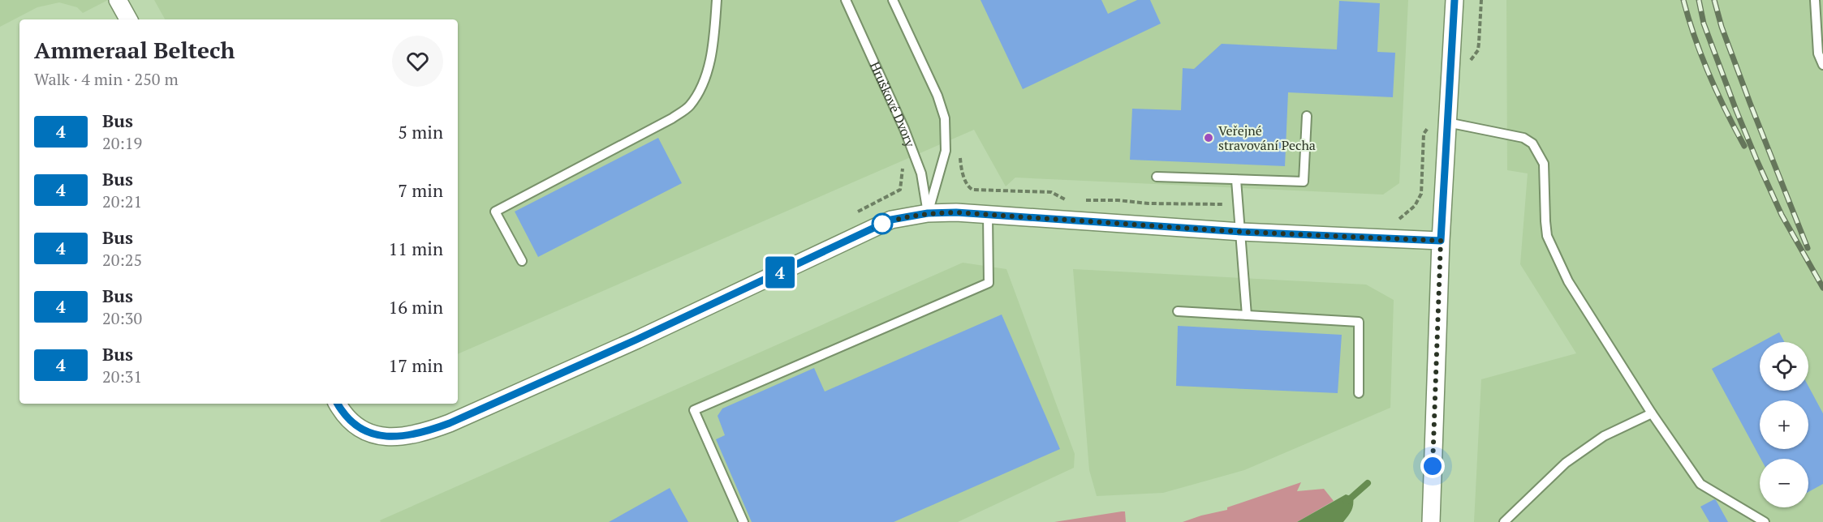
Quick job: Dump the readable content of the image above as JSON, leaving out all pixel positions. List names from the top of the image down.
{
  "streets": {
    "lane": ["Hruškové Dvory"]
  },
  "places": ["Veřejné stravování Pecha"],
  "lines": ["bus line 4"],
  "page": {
    "on_map": "4",
    "heading": ["Ammeraal Beltech", "Walk · 4 min · 250 m"],
    "list": [
      {
        "mark": "4",
        "name": "Bus",
        "note": "20:19",
        "value": "5 min"
      },
      {
        "mark": "4",
        "name": "Bus",
        "note": "20:21",
        "value": "7 min"
      },
      {
        "mark": "4",
        "name": "Bus",
        "note": "20:25",
        "value": "11 min"
      },
      {
        "mark": "4",
        "name": "Bus",
        "note": "20:30",
        "value": "16 min"
      },
      {
        "mark": "4",
        "name": "Bus",
        "note": "20:31",
        "value": "17 min"
      }
    ],
    "map_buttons": ["+", "−"]
  }
}
